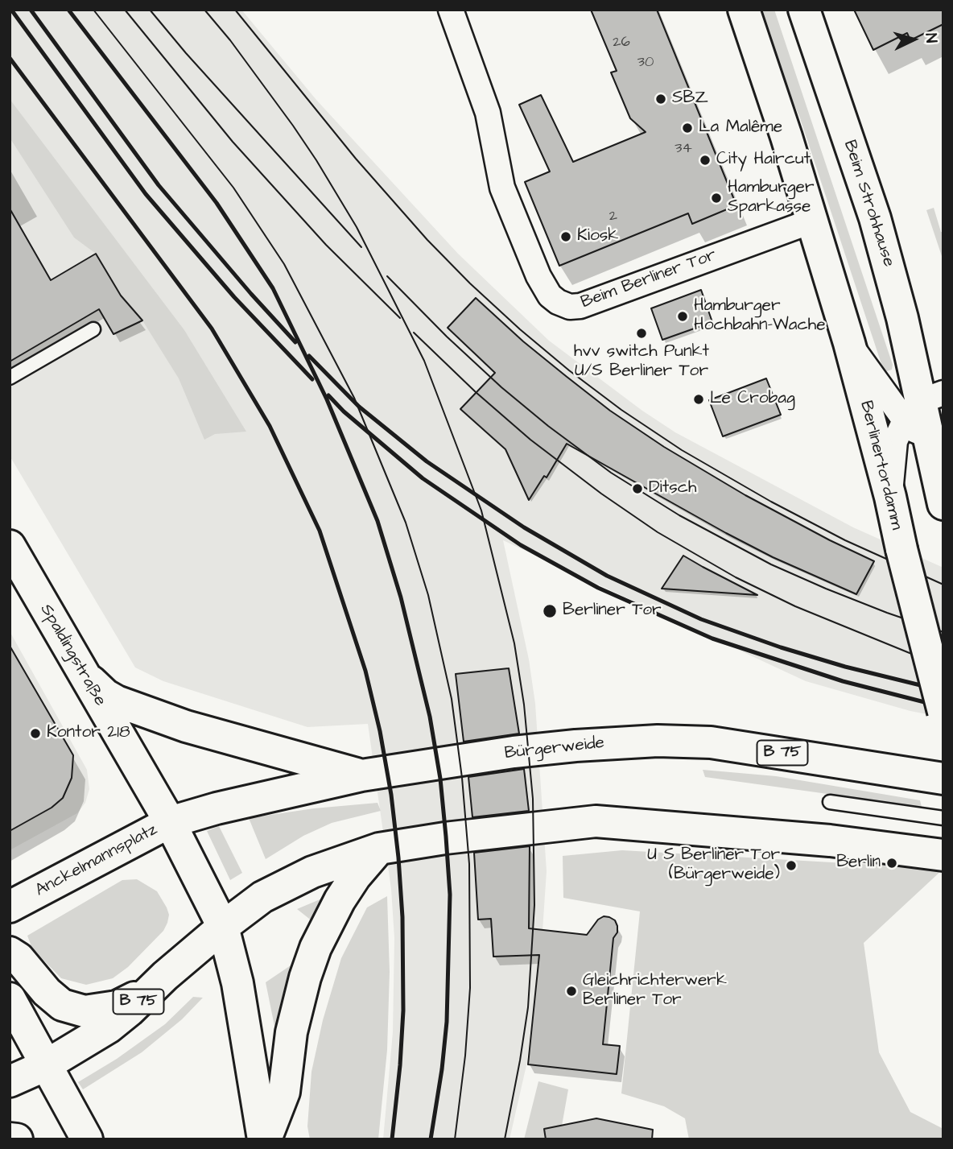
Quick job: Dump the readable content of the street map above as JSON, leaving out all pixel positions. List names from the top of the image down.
{
  "streets": {
    "main road": [
      "Beim Strohhause",
      "Berlinertordamm",
      "Spaldingstraße",
      "Bürgerweide",
      "B 75",
      "Anckelmannsplatz"
    ],
    "street": ["Beim Berliner Tor"]
  },
  "crossings": [
    ["Beim Berliner Tor", "Berlinertordamm"],
    ["Spaldingstraße", "Bürgerweide"],
    ["Spaldingstraße", "Anckelmannsplatz"],
    ["Bürgerweide", "Anckelmannsplatz"],
    ["B 75", "Anckelmannsplatz"]
  ],
  "places": [
    "SBZ",
    "La Malême",
    "City Haircut",
    "Hamburger Sparkasse",
    "Kiosk",
    "Hamburger Hochbahn-Wache",
    "hvv switch Punkt U/S Berliner Tor",
    "Le Crobag",
    "Ditsch",
    "Berliner Tor",
    "Kontor 218",
    "Berlin",
    "U S Berliner Tor (Bürgerweide)",
    "Gleichrichterwerk Berliner Tor"
  ],
  "house_numbers": [
    "26",
    "30",
    "34",
    "2"
  ],
  "north": "right"
}
